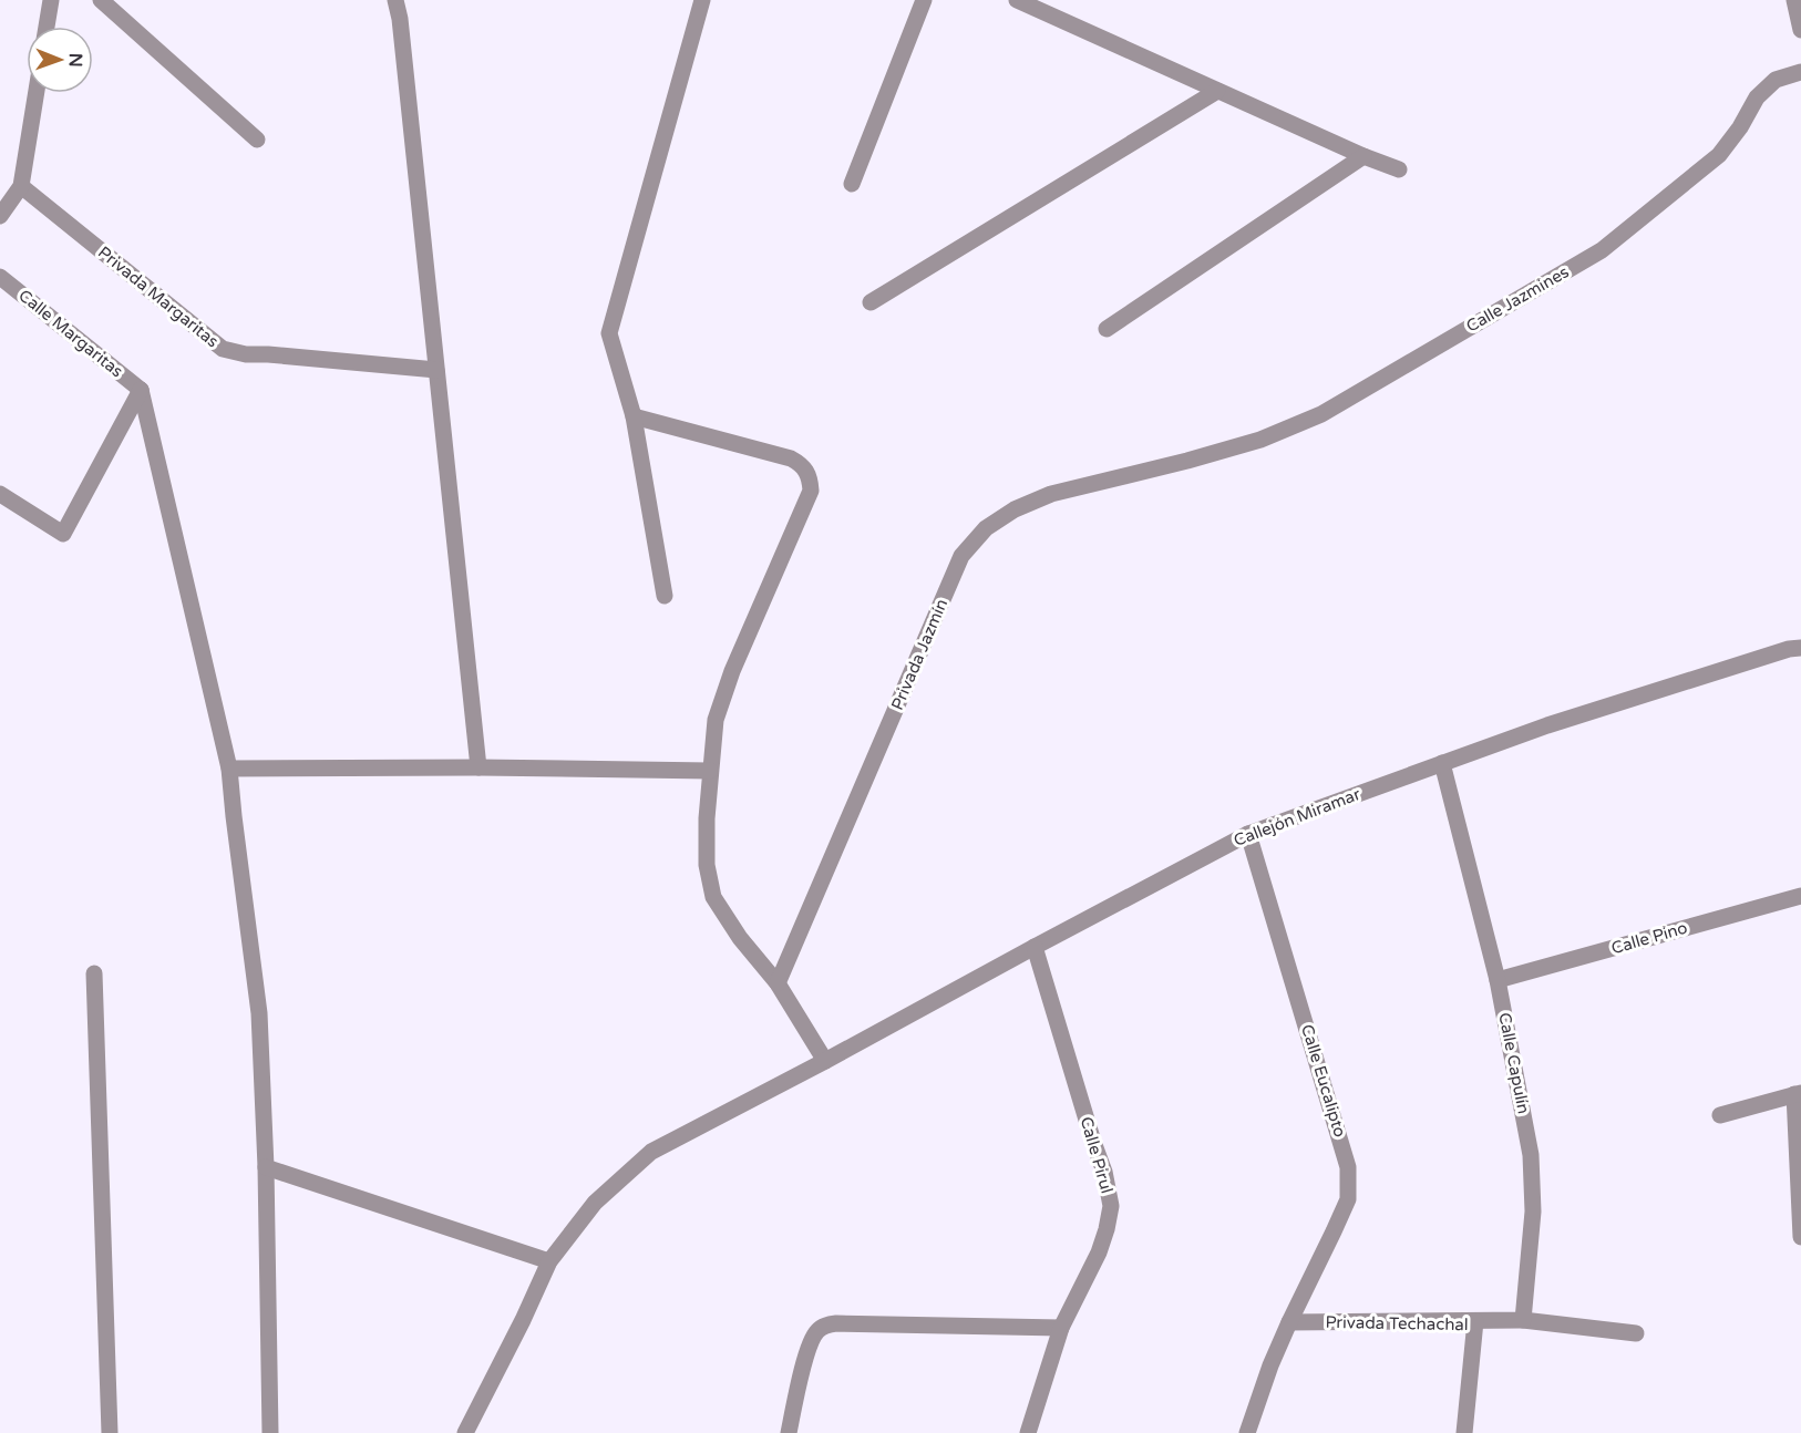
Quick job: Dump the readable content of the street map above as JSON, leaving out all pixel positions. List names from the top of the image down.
{
  "streets": {
    "street": [
      "Privada Margaritas",
      "Calle Jazmines",
      "Calle Margaritas",
      "Privada Jazmín",
      "Callejón Miramar",
      "Calle Pino",
      "Calle Capulín",
      "Calle Eucalipto",
      "Calle Pirul",
      "Privada Techachal"
    ]
  },
  "crossings": [
    ["Calle Jazmines", "Privada Jazmín"],
    ["Callejón Miramar", "Calle Capulín"],
    ["Callejón Miramar", "Calle Eucalipto"],
    ["Callejón Miramar", "Calle Pirul"],
    ["Calle Pino", "Calle Capulín"],
    ["Calle Eucalipto", "Privada Techachal"]
  ],
  "north": "right"
}
